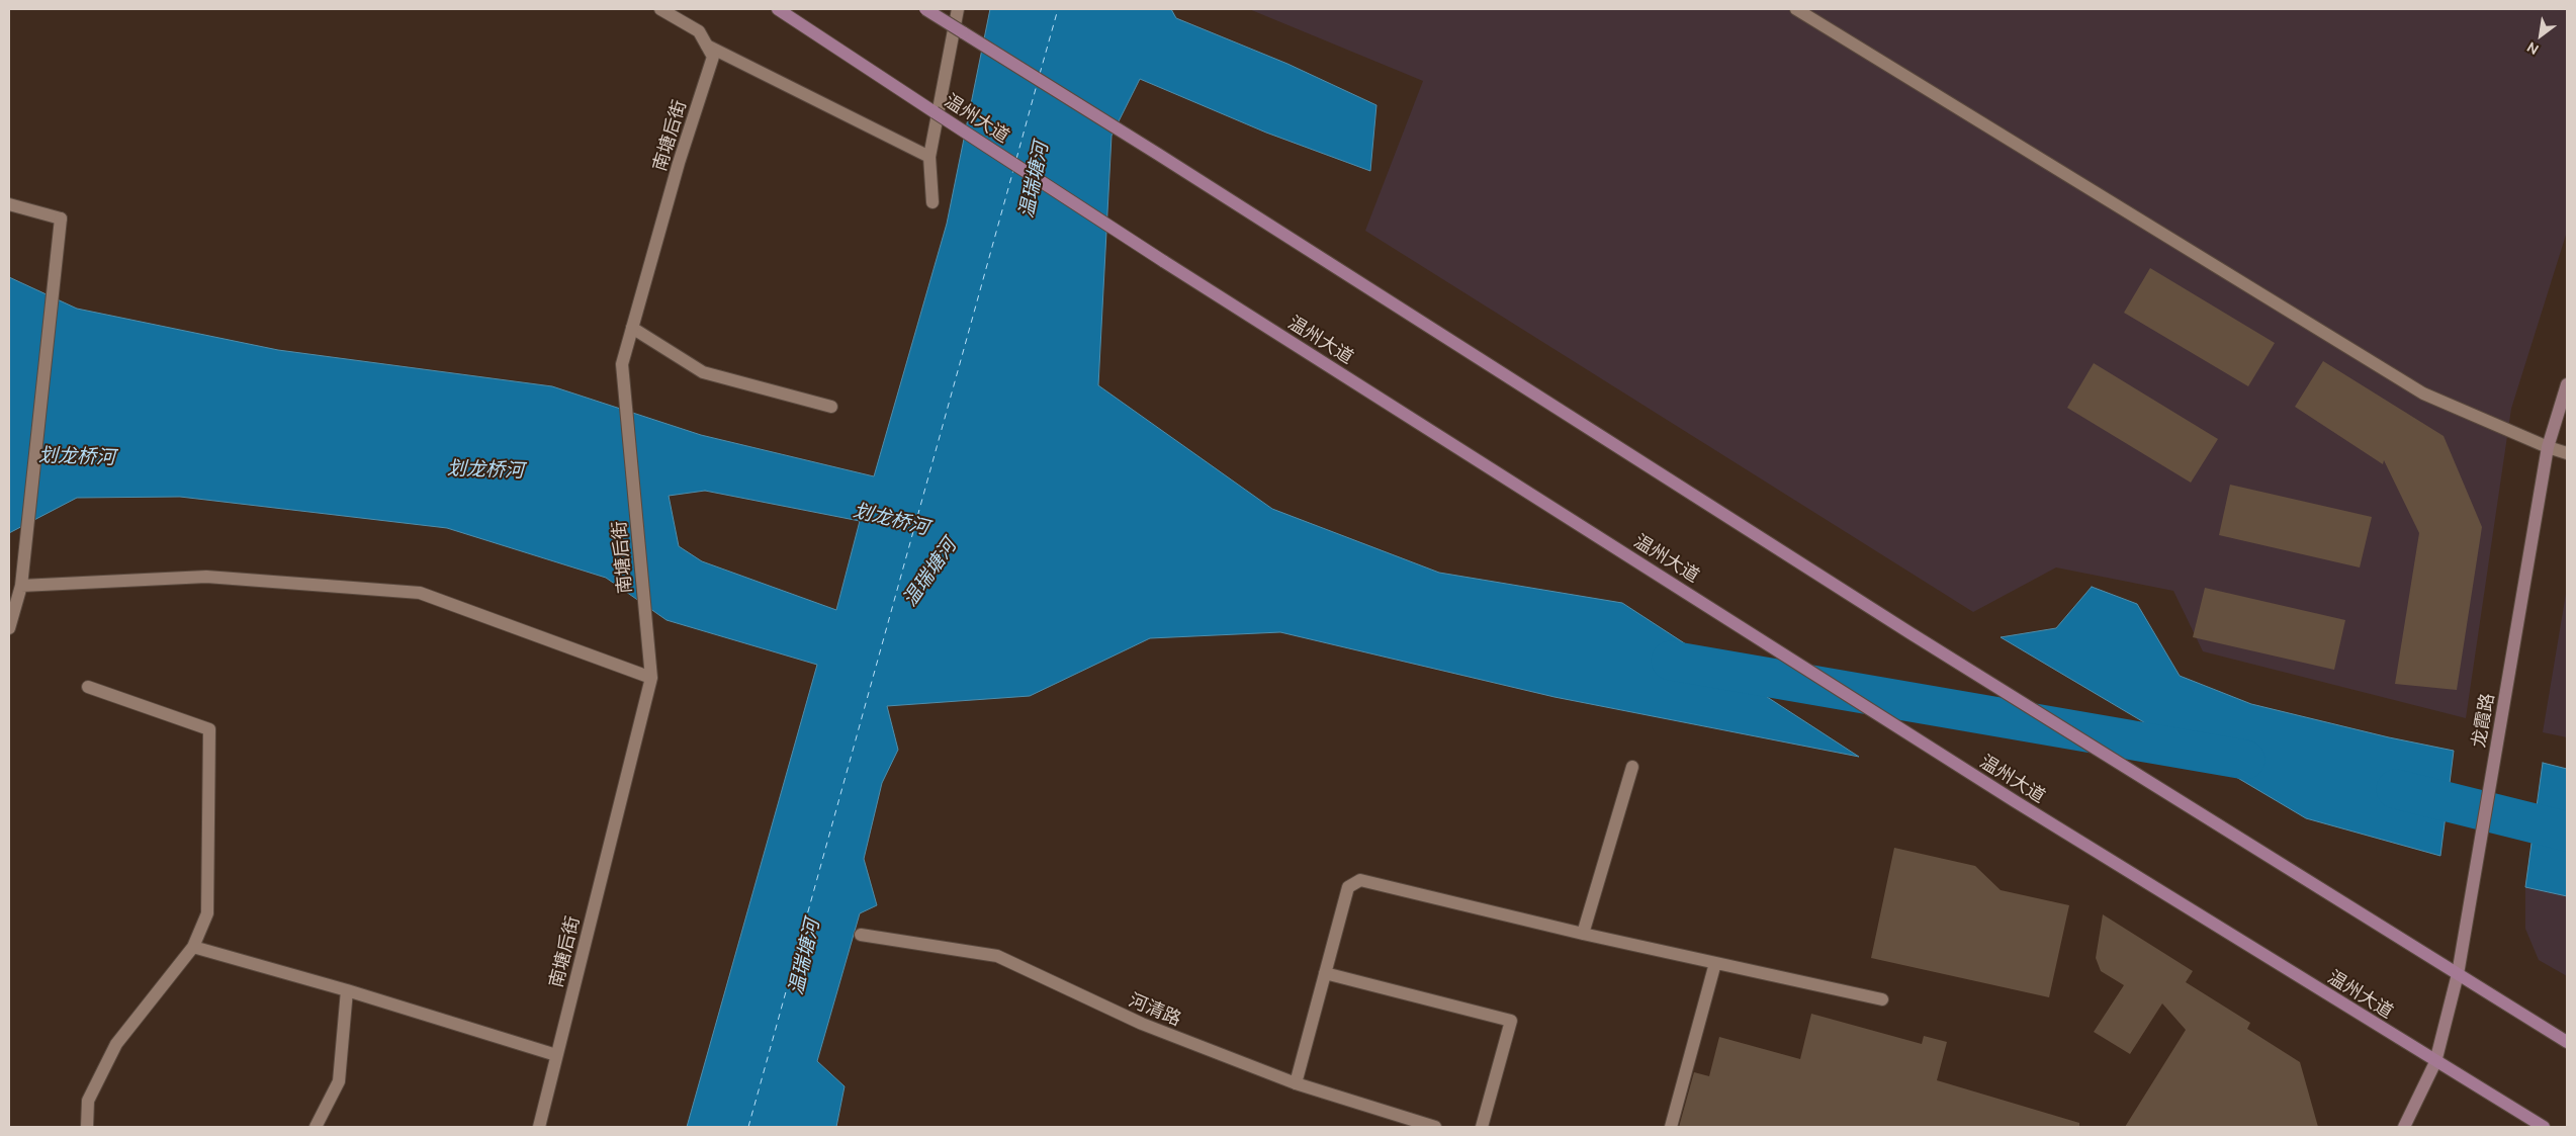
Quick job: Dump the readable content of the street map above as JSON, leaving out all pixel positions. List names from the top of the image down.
{
  "streets": {
    "main road": ["温州大道", "龙霞路"],
    "street": ["南塘后街", "河清路"]
  },
  "crossings": [
    ["温州大道", "龙霞路"]
  ],
  "water": ["温瑞塘河", "划龙桥河"],
  "north": "bottom left"
}
